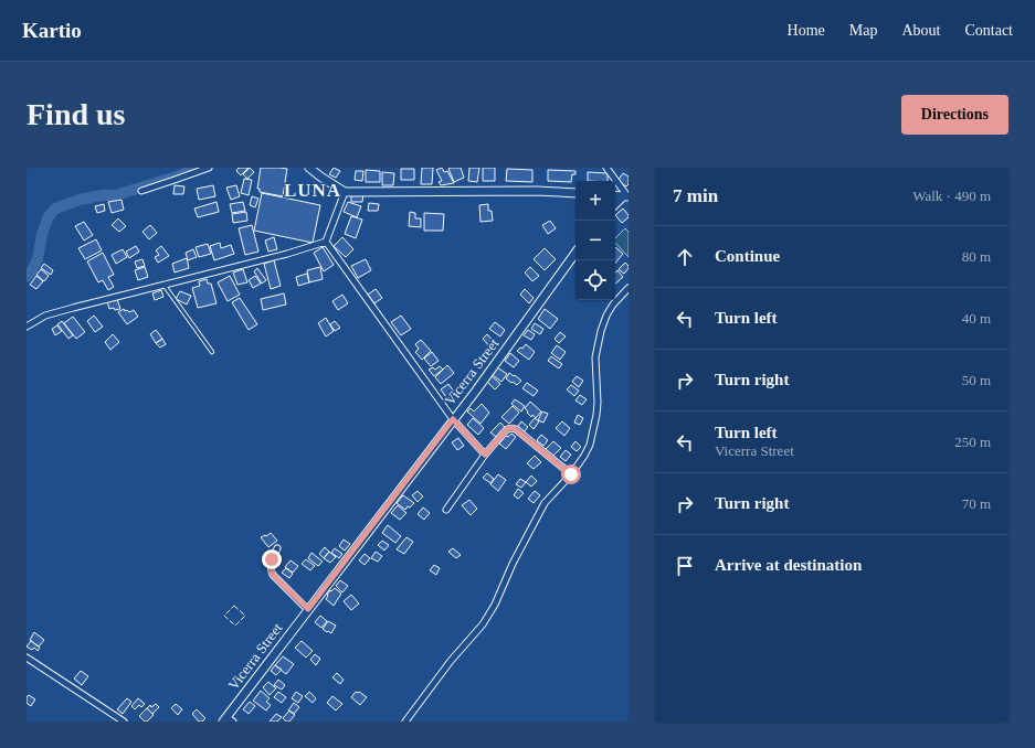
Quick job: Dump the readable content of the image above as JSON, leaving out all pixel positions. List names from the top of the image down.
{
  "streets": {
    "main road": ["Vicerra Street"]
  },
  "districts": ["LUNA"],
  "page": {
    "header": "Kartio",
    "nav": [
      "Home",
      "Map",
      "About",
      "Contact"
    ],
    "buttons": "Directions",
    "title": "Find us",
    "heading": ["7 min", "Walk · 490 m"],
    "map_buttons": ["+", "−"],
    "list": [
      ["Continue", "80 m"],
      ["Turn left", "40 m"],
      ["Turn right", "50 m"],
      ["Turn left", "Vicerra Street", "250 m"],
      ["Turn right", "70 m"],
      "Arrive at destination"
    ]
  }
}
